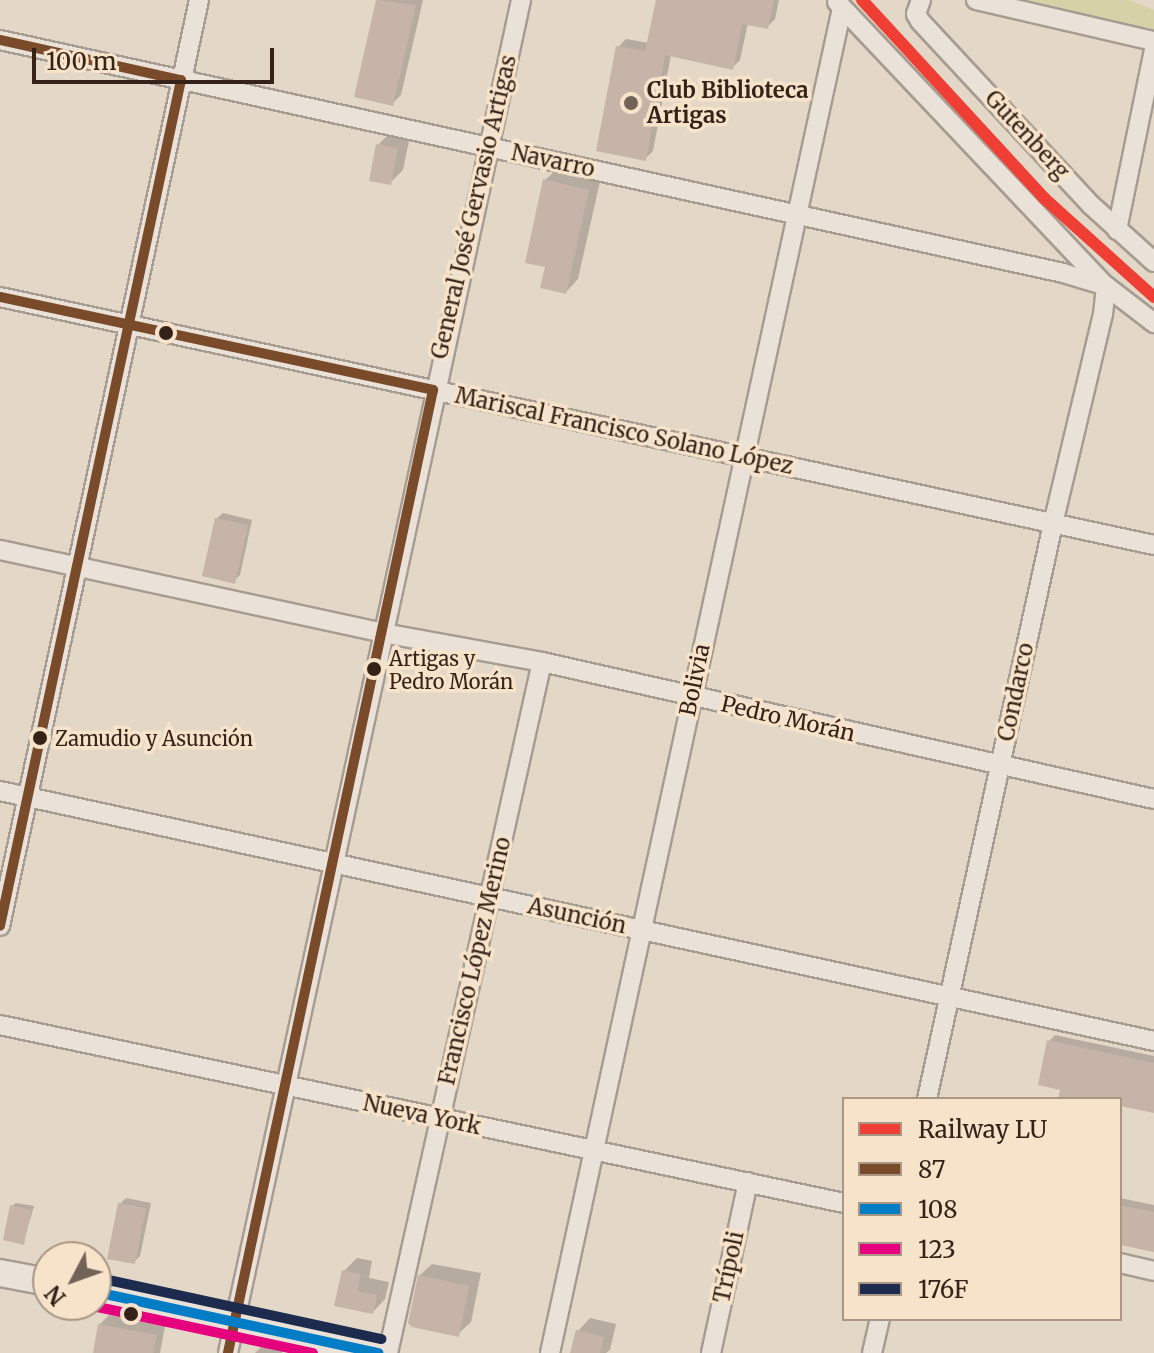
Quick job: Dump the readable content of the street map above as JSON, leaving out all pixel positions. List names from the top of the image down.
{
  "streets": {
    "street": [
      "Gutenberg",
      "Navarro",
      "General José Gervasio Artigas",
      "Mariscal Francisco Solano López",
      "Bolivia",
      "Condarco",
      "Pedro Morán",
      "Asunción",
      "Francisco López Merino",
      "Nueva York",
      "Trípoli"
    ]
  },
  "crossings": [
    ["Navarro", "General José Gervasio Artigas"],
    ["Navarro", "Bolivia"],
    ["Navarro", "Condarco"],
    ["General José Gervasio Artigas", "Mariscal Francisco Solano López"],
    ["General José Gervasio Artigas", "Pedro Morán"],
    ["General José Gervasio Artigas", "Asunción"],
    ["General José Gervasio Artigas", "Nueva York"],
    ["Mariscal Francisco Solano López", "Bolivia"],
    ["Mariscal Francisco Solano López", "Condarco"],
    ["Bolivia", "Pedro Morán"],
    ["Bolivia", "Asunción"],
    ["Bolivia", "Nueva York"],
    ["Condarco", "Pedro Morán"],
    ["Condarco", "Asunción"],
    ["Pedro Morán", "Francisco López Merino"],
    ["Asunción", "Francisco López Merino"],
    ["Francisco López Merino", "Nueva York"],
    ["Nueva York", "Trípoli"]
  ],
  "places": ["Club Biblioteca Artigas", "Artigas y Pedro Morán", "Zamudio y Asunción"],
  "lines": [
    "rail line LU",
    "transit line 87",
    "transit line 176F",
    "transit line 108",
    "transit line 123"
  ],
  "legend": [
    "Railway LU",
    "87",
    "108",
    "123",
    "176F"
  ],
  "scale_bar": "100 m",
  "north": "bottom left"
}
